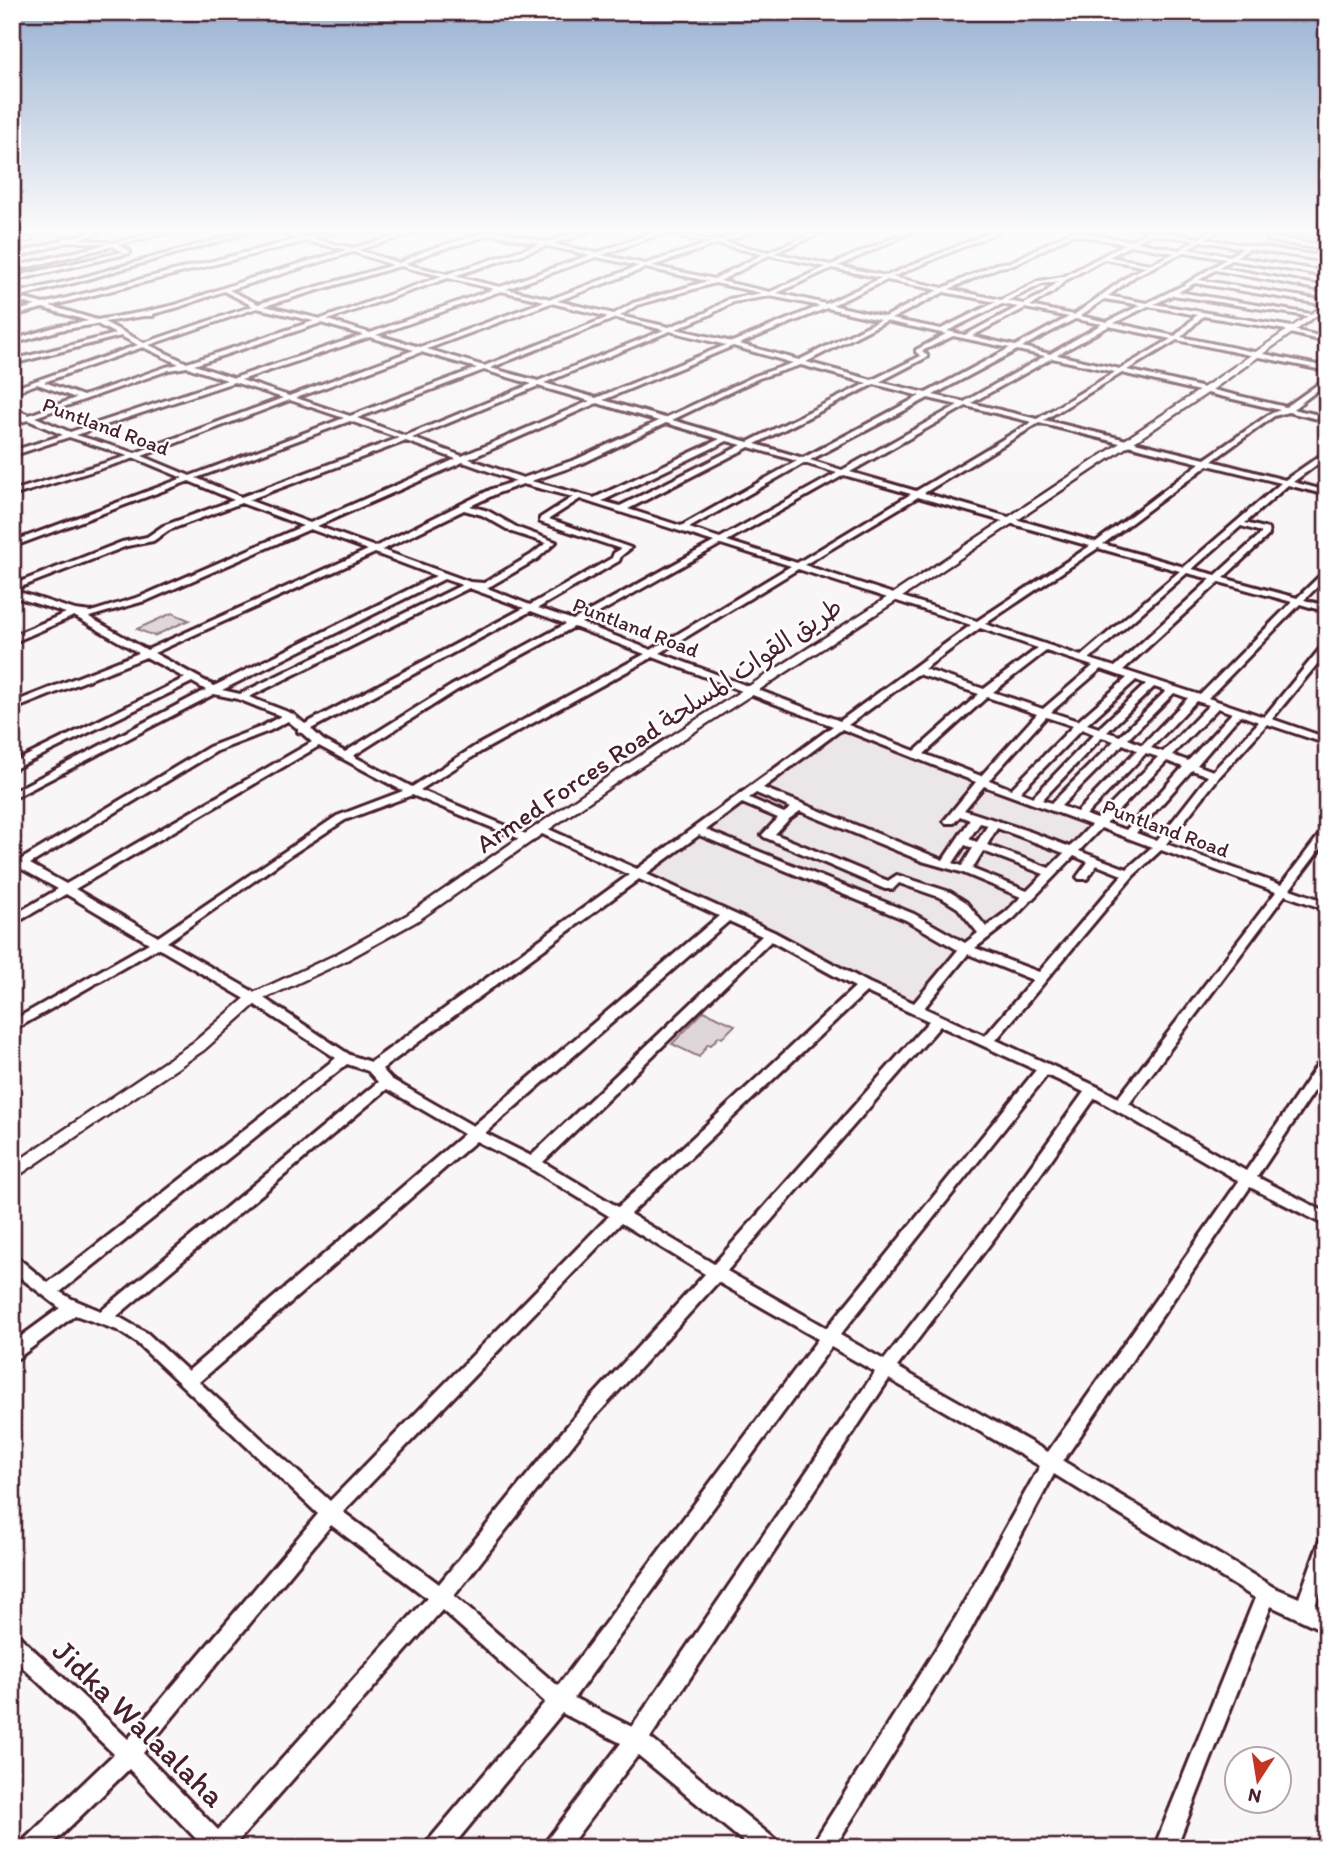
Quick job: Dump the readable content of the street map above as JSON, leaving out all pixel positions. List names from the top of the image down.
{
  "streets": {
    "street": ["Puntland Road", "Armed Forces Road طريق القوات المسلحة", "Jidka Walaalaha"]
  },
  "crossings": [
    ["Puntland Road", "Armed Forces Road طريق القوات المسلحة"]
  ],
  "north": "bottom"
}
